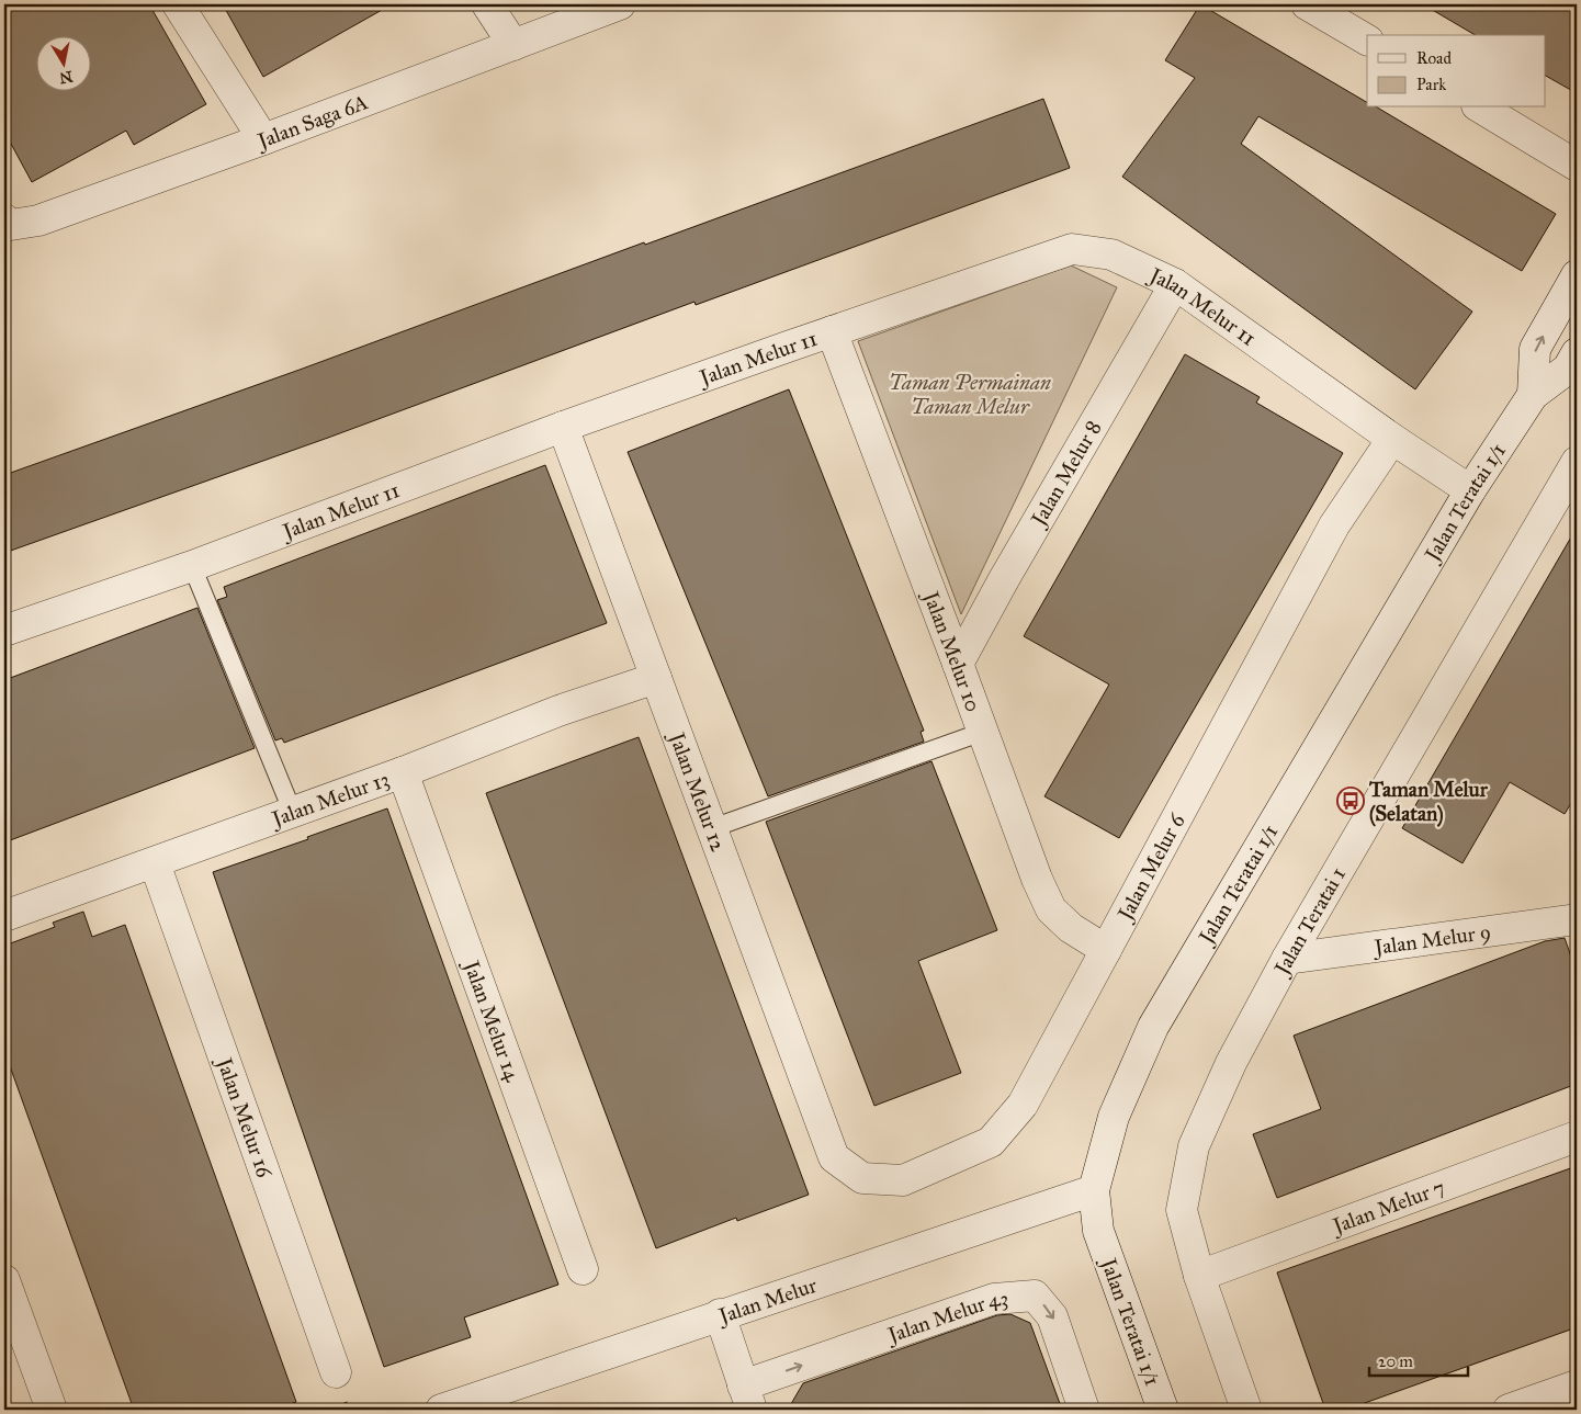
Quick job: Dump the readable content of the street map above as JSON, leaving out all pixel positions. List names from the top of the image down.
{
  "streets": {
    "street": [
      "Jalan Saga 6A",
      "Jalan Melur 11",
      "Jalan Melur 8",
      "Jalan Teratai 1/1",
      "Jalan Melur 10",
      "Jalan Melur 12",
      "Jalan Melur 13",
      "Jalan Melur 6",
      "Jalan Teratai 1",
      "Jalan Melur 9",
      "Jalan Melur 14",
      "Jalan Melur 16",
      "Jalan Melur 7",
      "Jalan Melur",
      "Jalan Melur 43"
    ]
  },
  "crossings": [
    ["Jalan Melur 11", "Jalan Melur 8"],
    ["Jalan Melur 11", "Jalan Teratai 1/1"],
    ["Jalan Melur 11", "Jalan Melur 10"],
    ["Jalan Melur 11", "Jalan Melur 12"],
    ["Jalan Melur 11", "Jalan Melur 6"],
    ["Jalan Melur 8", "Jalan Melur 10"],
    ["Jalan Teratai 1/1", "Jalan Melur"],
    ["Jalan Melur 10", "Jalan Melur 6"],
    ["Jalan Melur 12", "Jalan Melur 13"],
    ["Jalan Melur 12", "Jalan Melur 6"],
    ["Jalan Melur 13", "Jalan Melur 14"],
    ["Jalan Melur 13", "Jalan Melur 16"],
    ["Jalan Teratai 1", "Jalan Melur 9"],
    ["Jalan Teratai 1", "Jalan Melur 7"],
    ["Jalan Melur", "Jalan Melur 43"]
  ],
  "parks": ["Taman Permainan Taman Melur"],
  "places": {
    "bus stop": ["Taman Melur (Selatan)"]
  },
  "legend": ["Road", "Park"],
  "scale_bar": "20 m",
  "north": "bottom"
}
